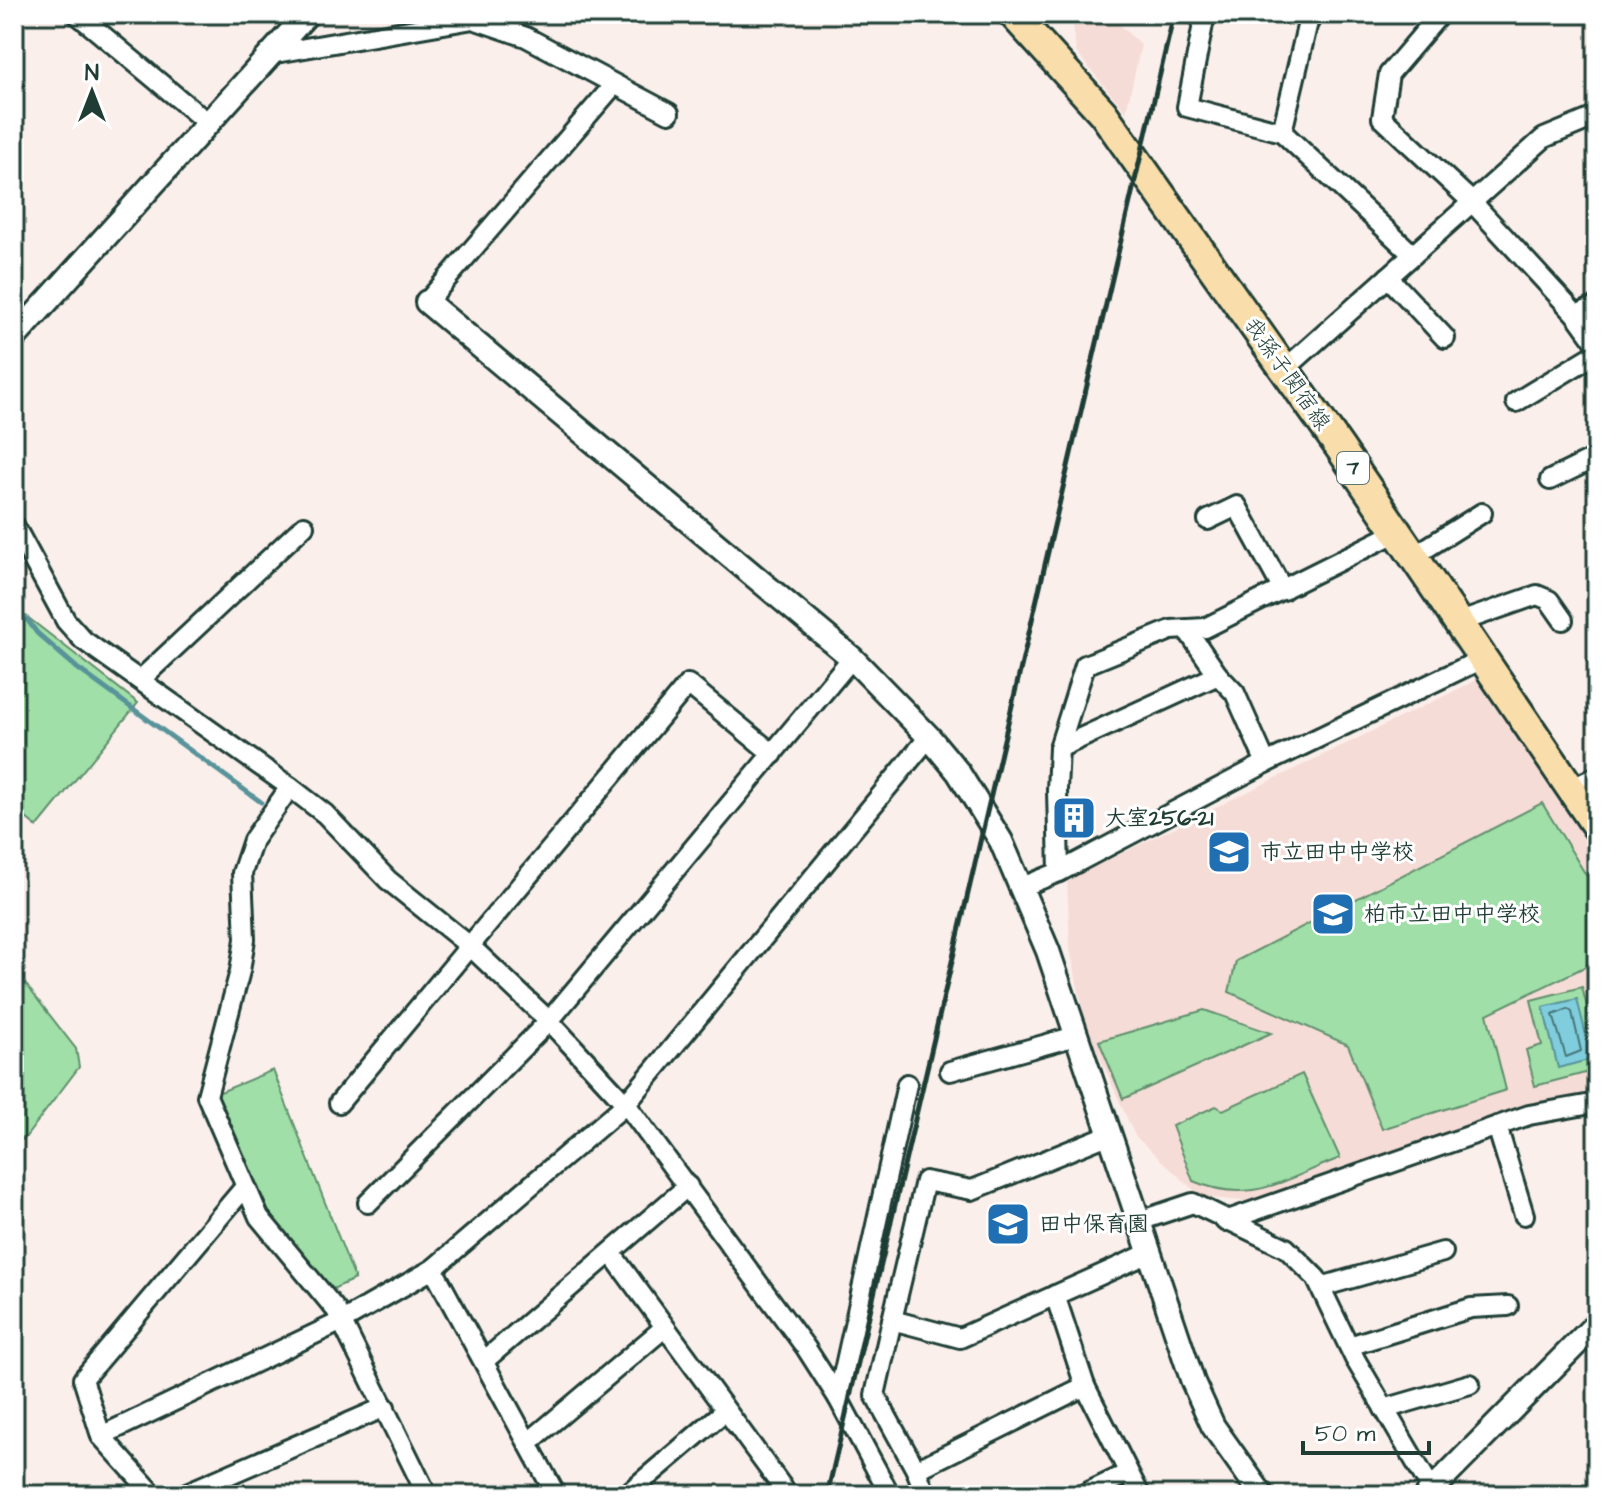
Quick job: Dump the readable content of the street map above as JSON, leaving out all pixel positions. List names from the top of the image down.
{
  "streets": {
    "main road": ["我孫子関宿線", "7"]
  },
  "places": {
    "building": ["大室256-21"],
    "school or university": ["市立田中中学校", "柏市立田中中学校", "田中保育園"]
  },
  "scale_bar": "50 m",
  "north": "top"
}
